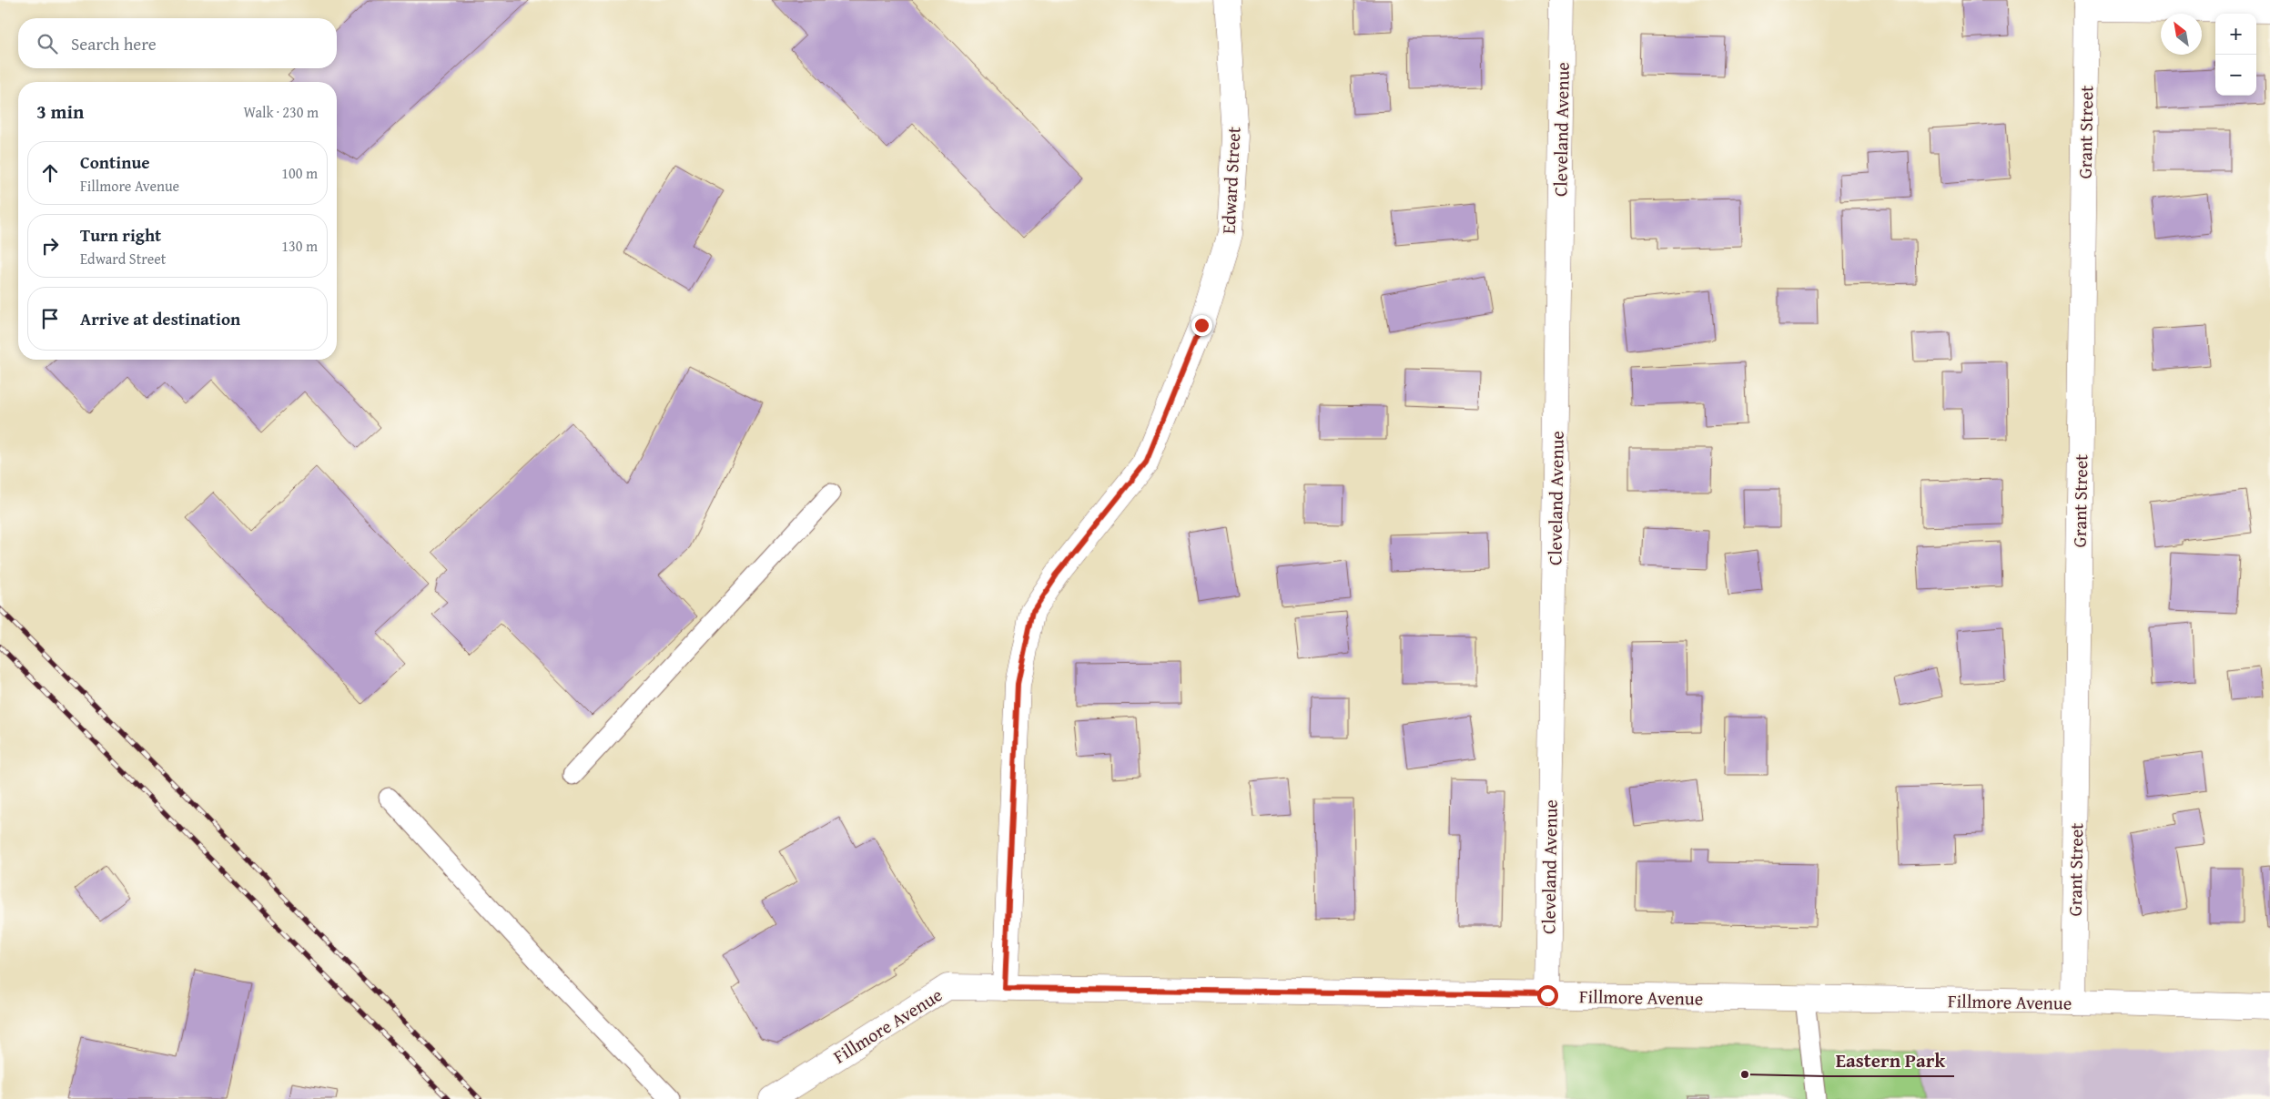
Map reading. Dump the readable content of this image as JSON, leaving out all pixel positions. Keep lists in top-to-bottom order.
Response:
{
  "streets": {
    "street": [
      "Cleveland Avenue",
      "Grant Street",
      "Edward Street",
      "Fillmore Avenue"
    ]
  },
  "crossings": [
    ["Cleveland Avenue", "Fillmore Avenue"],
    ["Grant Street", "Fillmore Avenue"],
    ["Edward Street", "Fillmore Avenue"]
  ],
  "places": ["Eastern Park"],
  "north": "top left",
  "page": {
    "map_buttons": ["+", "−"],
    "search": "Search here",
    "heading": ["3 min", "Walk · 230 m"],
    "list": [
      ["Continue", "Fillmore Avenue", "100 m"],
      ["Turn right", "Edward Street", "130 m"],
      "Arrive at destination"
    ]
  }
}
